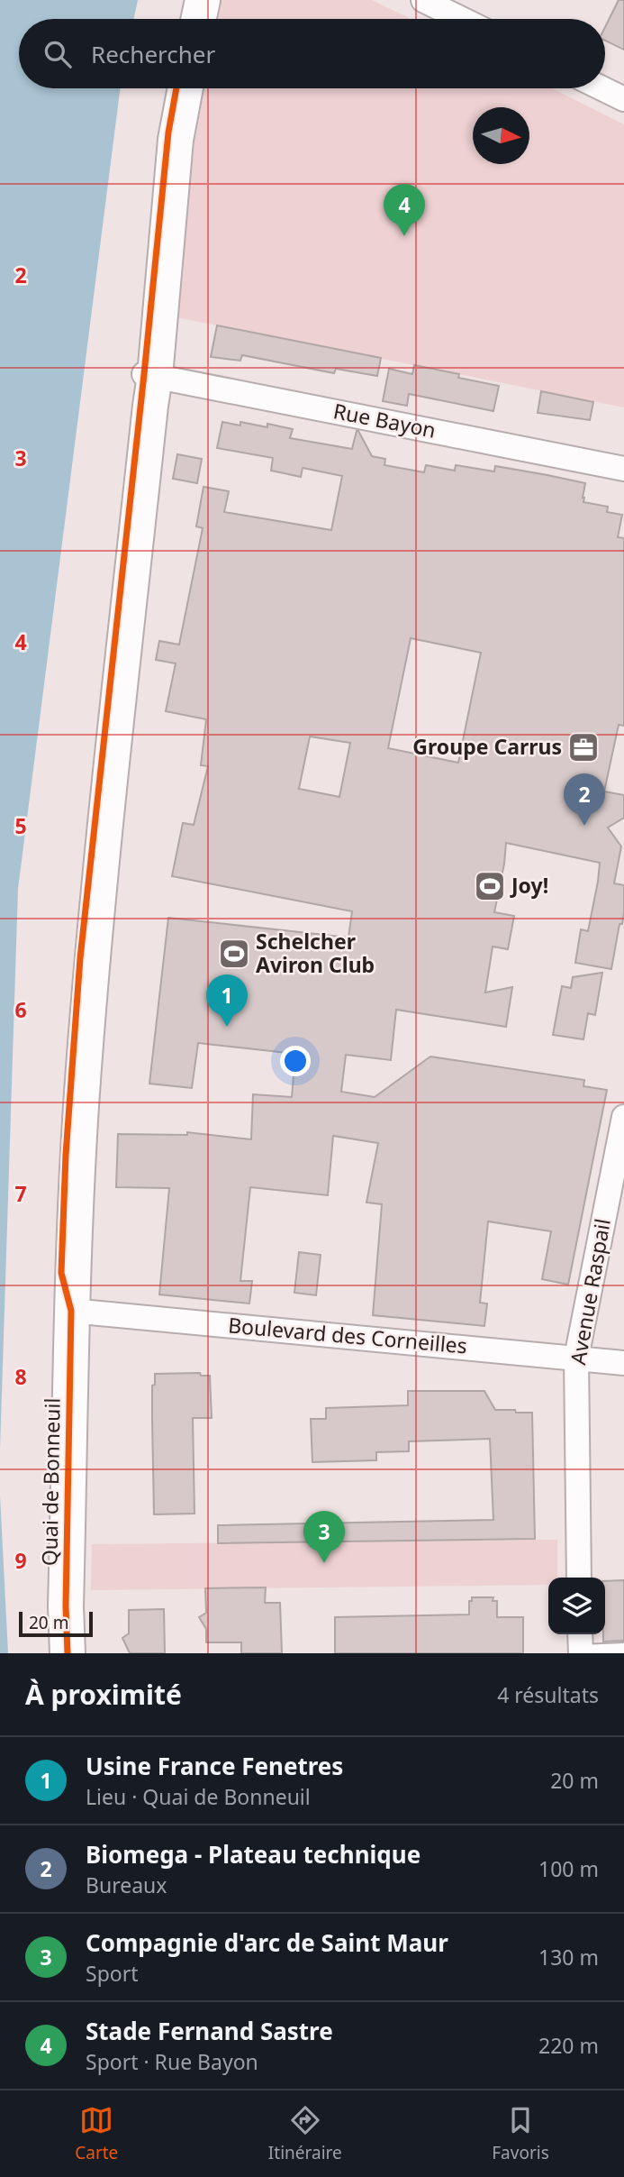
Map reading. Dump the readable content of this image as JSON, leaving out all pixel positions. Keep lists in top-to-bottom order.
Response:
{
  "streets": {
    "street": [
      "Rue Bayon",
      "Avenue Raspail",
      "Boulevard des Corneilles",
      "Quai de Bonneuil"
    ]
  },
  "crossings": [
    ["Rue Bayon", "Quai de Bonneuil"],
    ["Avenue Raspail", "Boulevard des Corneilles"],
    ["Boulevard des Corneilles", "Quai de Bonneuil"]
  ],
  "places": {
    "office": ["Groupe Carrus"],
    "sports": ["Joy!", "Schelcher Aviron Club"]
  },
  "scale_bar": "20 m",
  "north": "right",
  "page": {
    "search": "Rechercher",
    "pins": [
      "4",
      "2",
      "1",
      "3"
    ],
    "scale": "20 m",
    "heading": ["À proximité", "4 résultats"],
    "list": [
      {
        "mark": "1",
        "name": "Usine France Fenetres",
        "note": "Lieu · Quai de Bonneuil",
        "value": "20 m"
      },
      {
        "mark": "2",
        "name": "Biomega - Plateau technique",
        "note": "Bureaux",
        "value": "100 m"
      },
      {
        "mark": "3",
        "name": "Compagnie d'arc de Saint Maur",
        "note": "Sport",
        "value": "130 m"
      },
      {
        "mark": "4",
        "name": "Stade Fernand Sastre",
        "note": "Sport · Rue Bayon",
        "value": "220 m"
      }
    ],
    "nav": ["Carte", "Itinéraire", "Favoris"]
  },
  "grid": {
    "rows": [
      "2",
      "3",
      "4",
      "5",
      "6",
      "7",
      "8",
      "9"
    ]
  }
}
